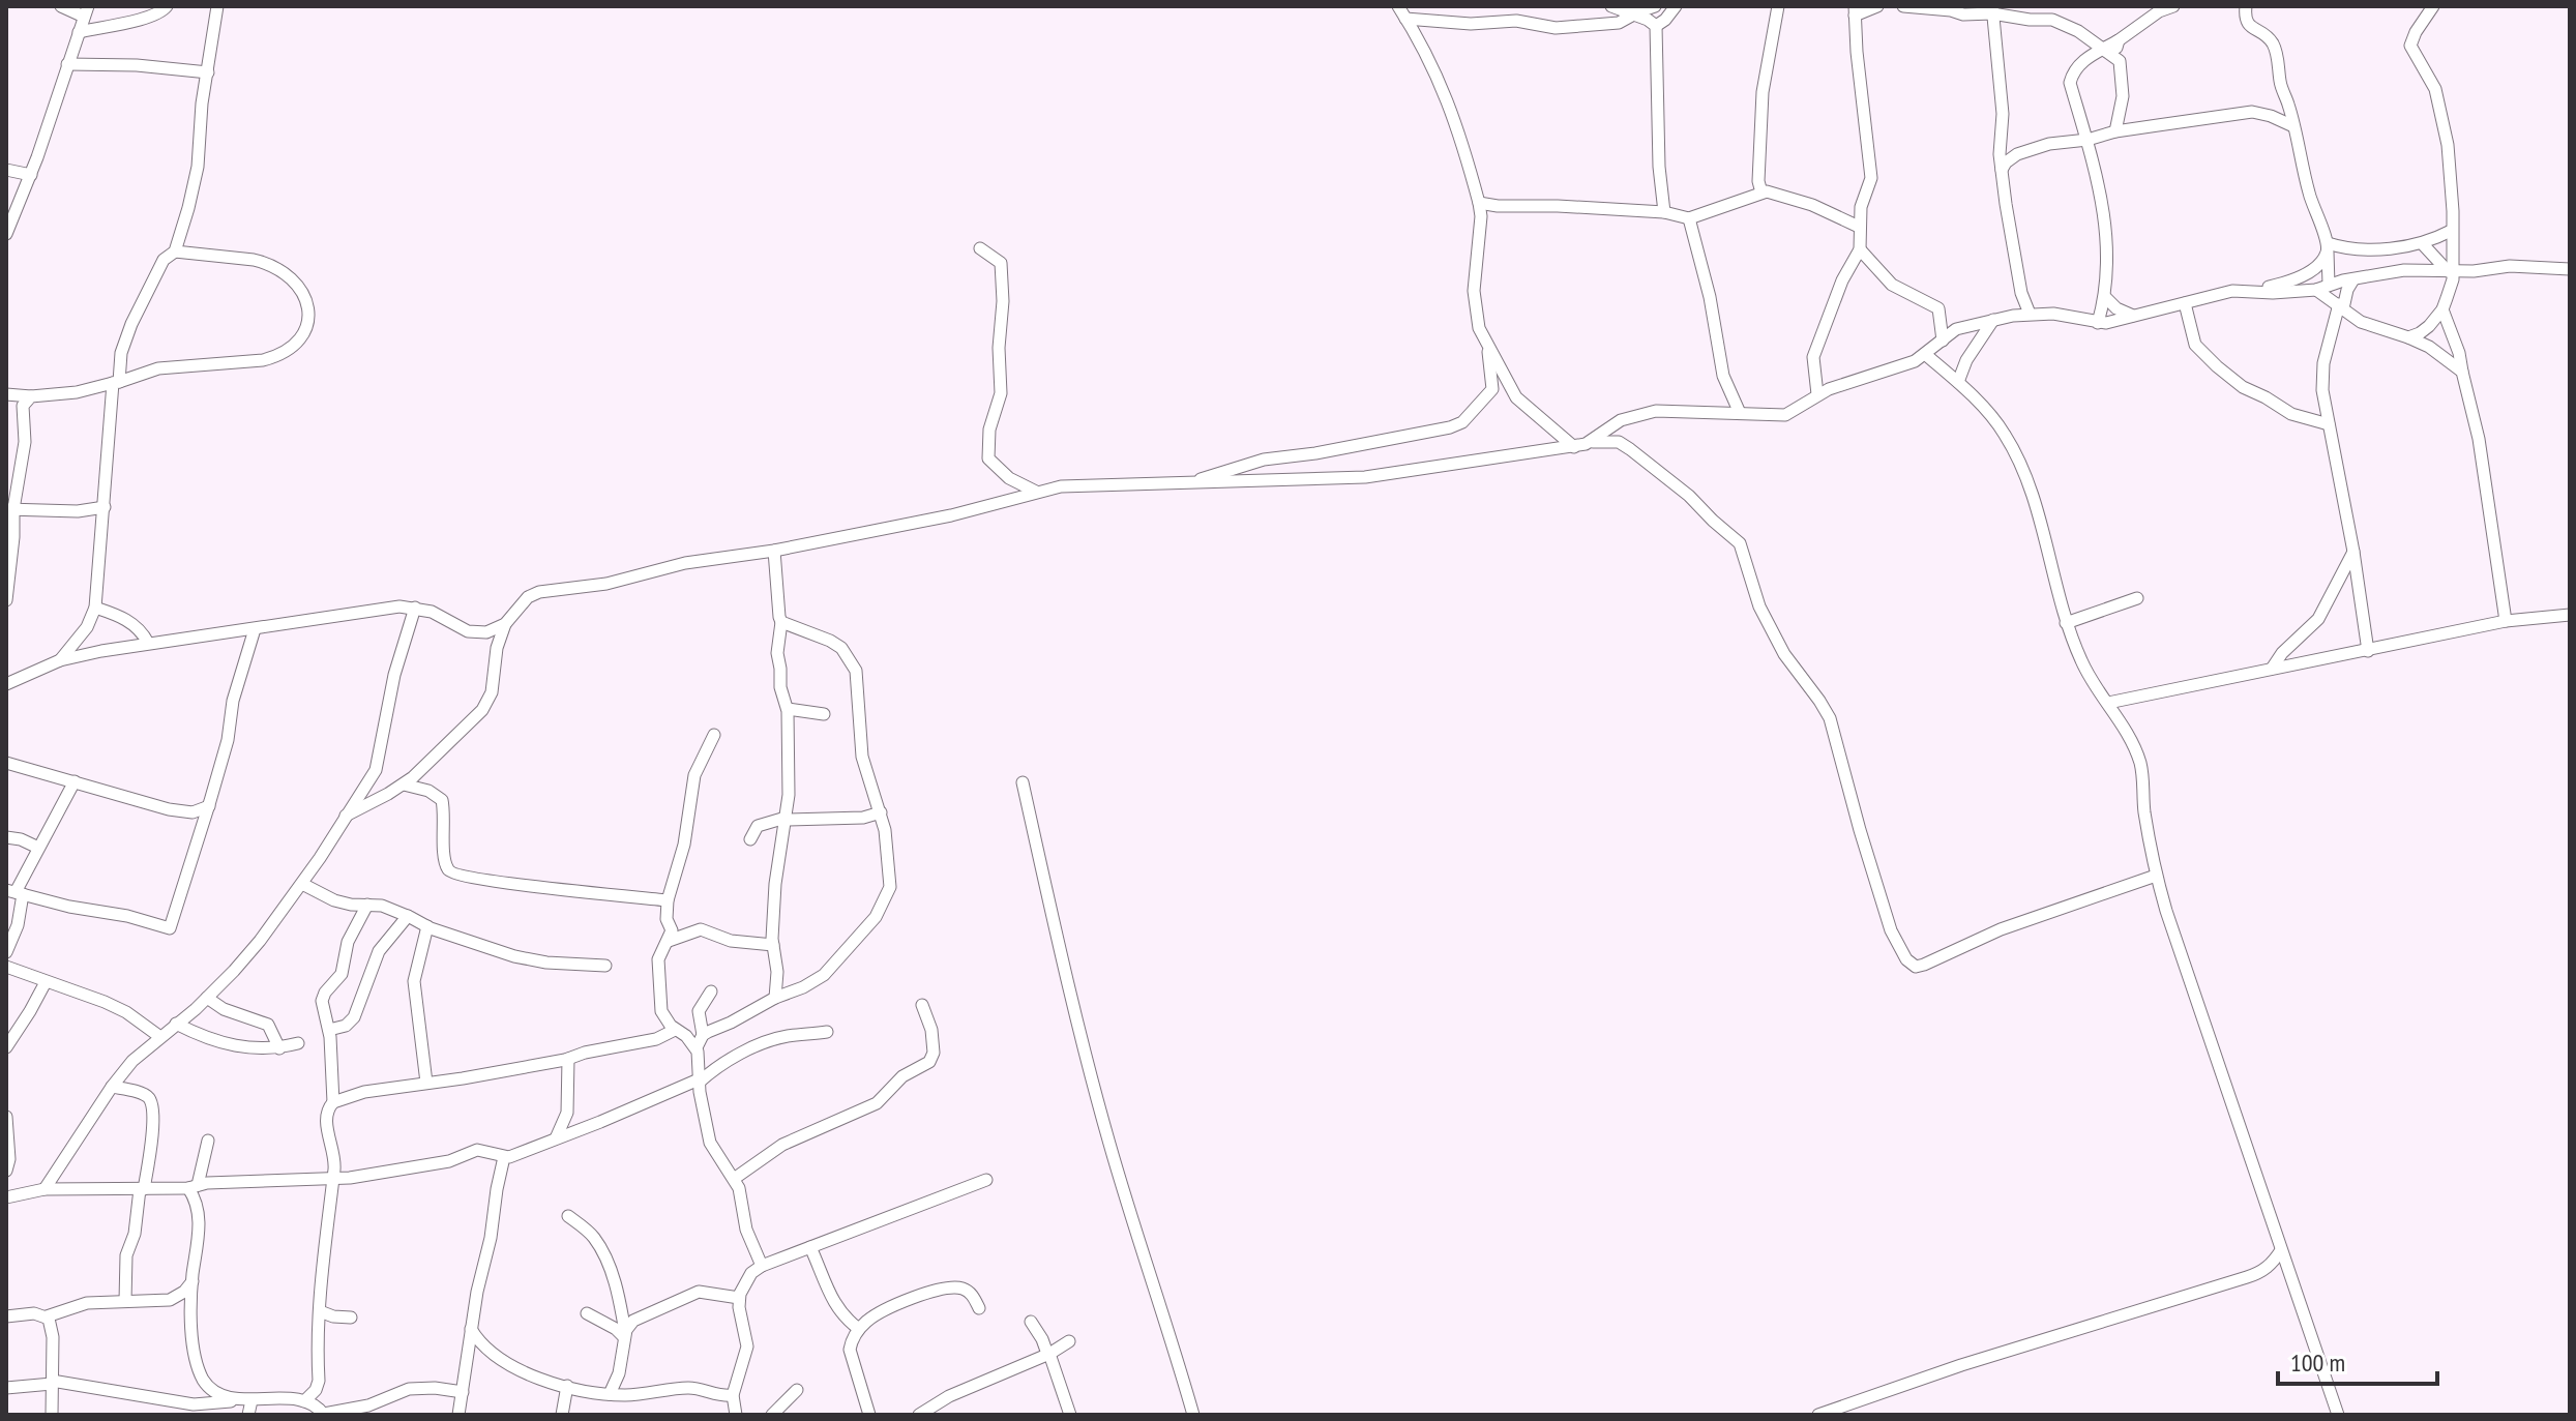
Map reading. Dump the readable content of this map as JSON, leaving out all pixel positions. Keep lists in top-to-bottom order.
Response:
{
  "scale_bar": "100 m"
}
